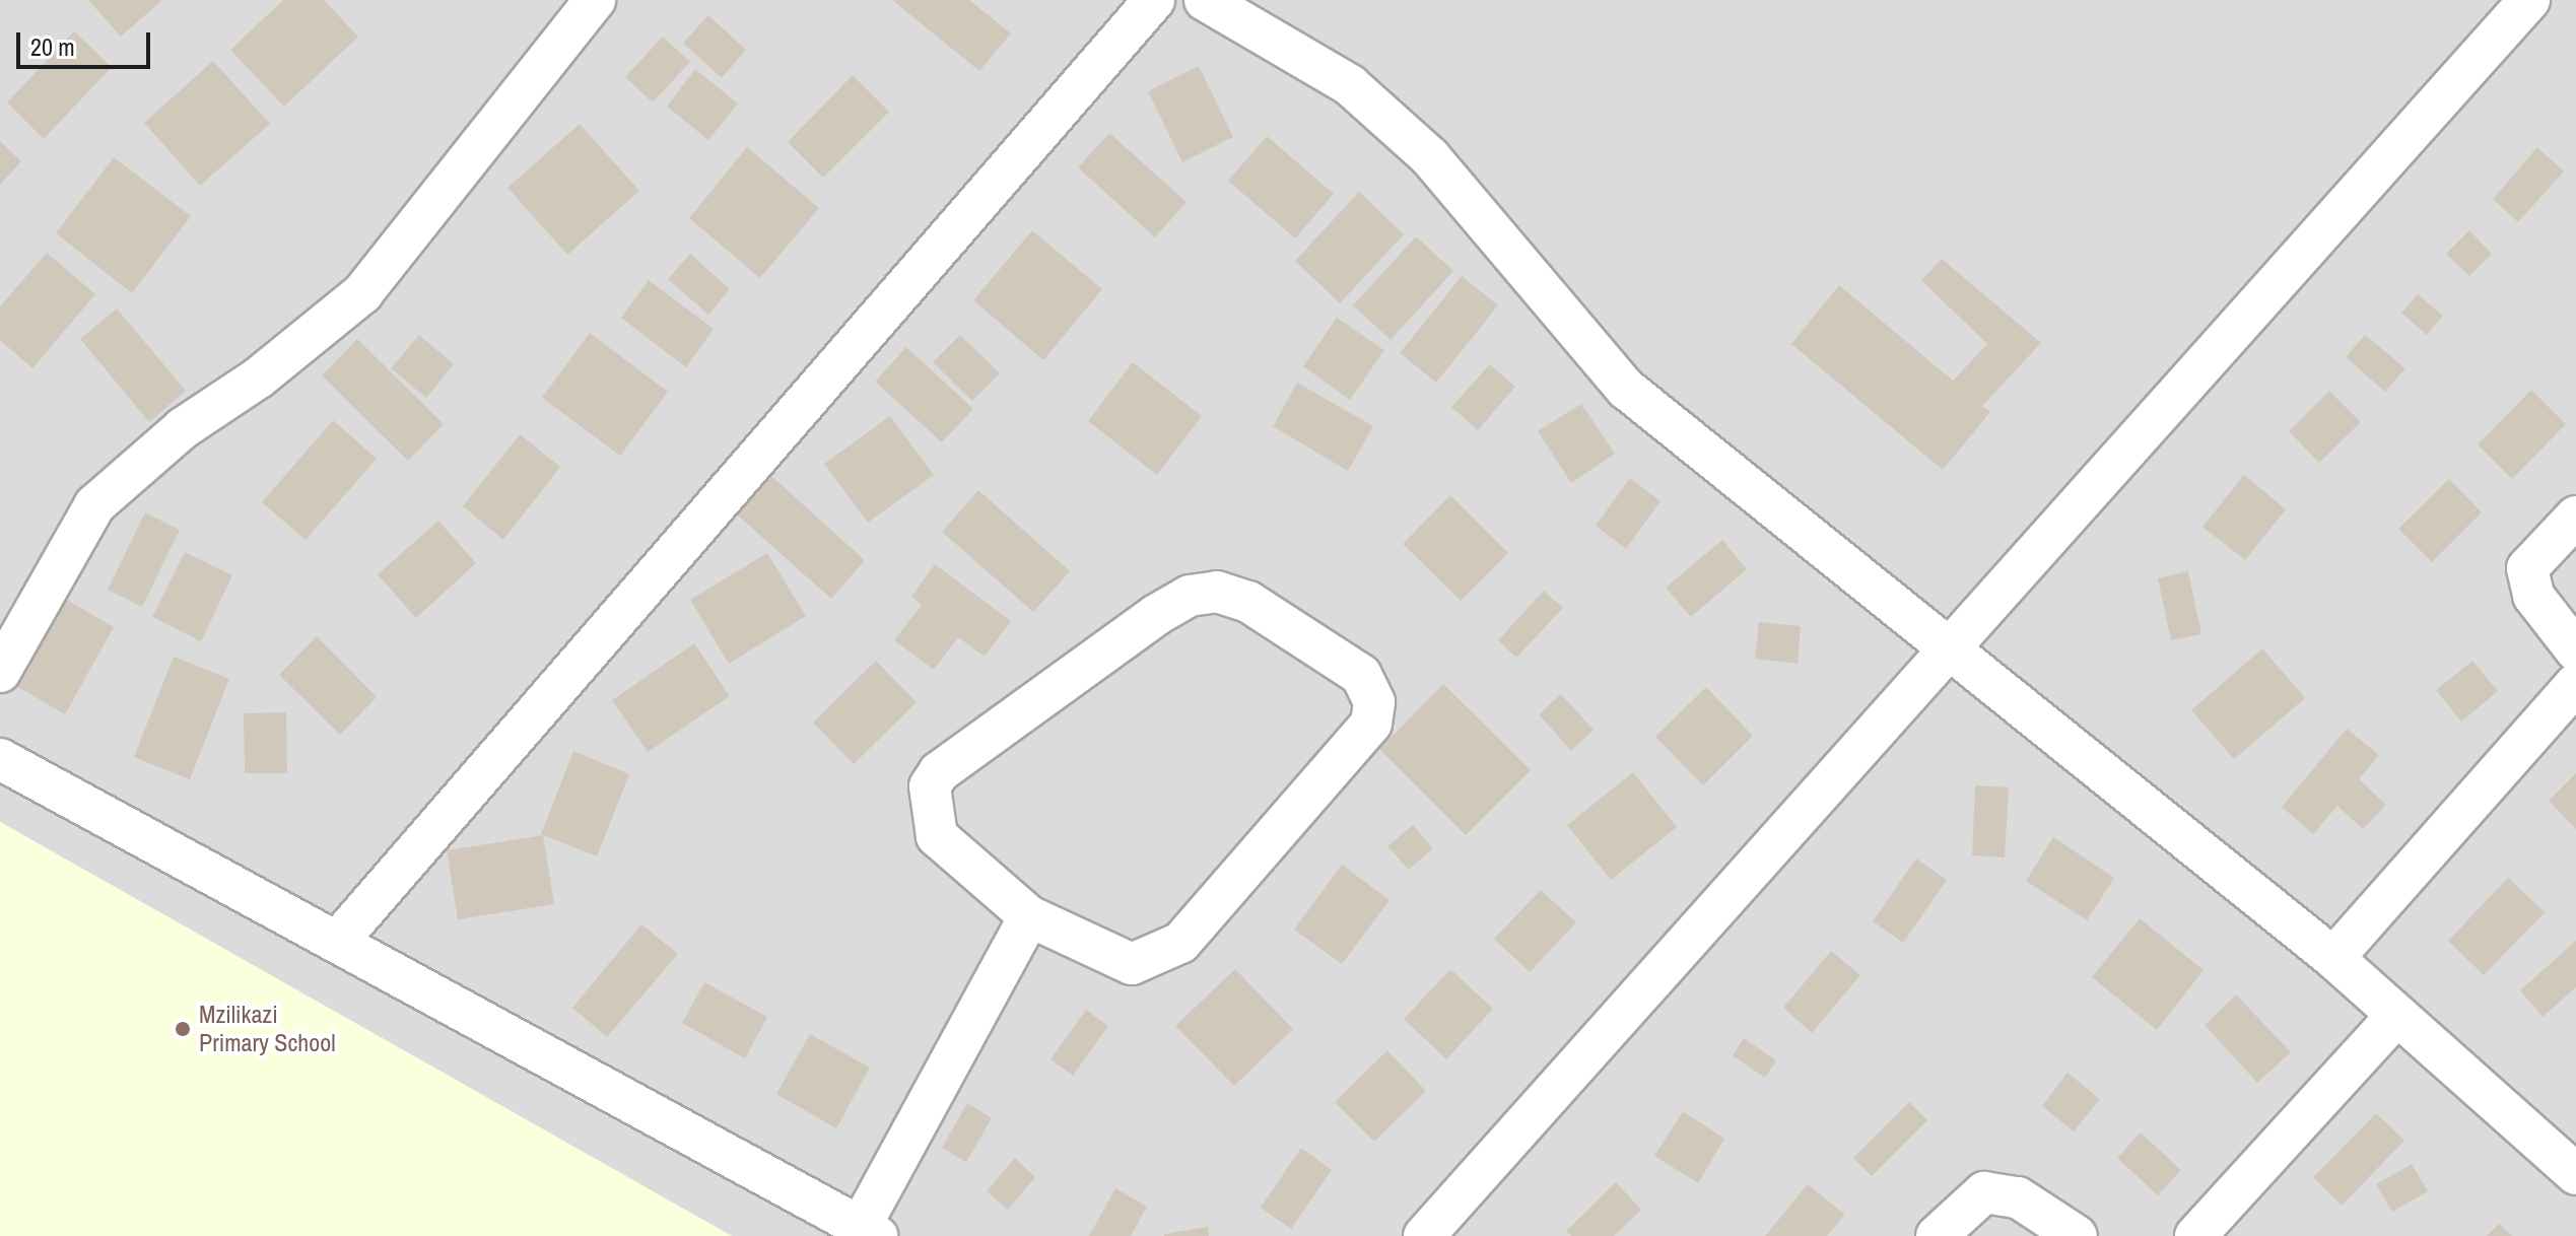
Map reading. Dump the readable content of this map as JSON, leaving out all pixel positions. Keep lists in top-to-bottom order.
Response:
{
  "places": ["Mzilikazi Primary School"],
  "scale_bar": "20 m"
}
